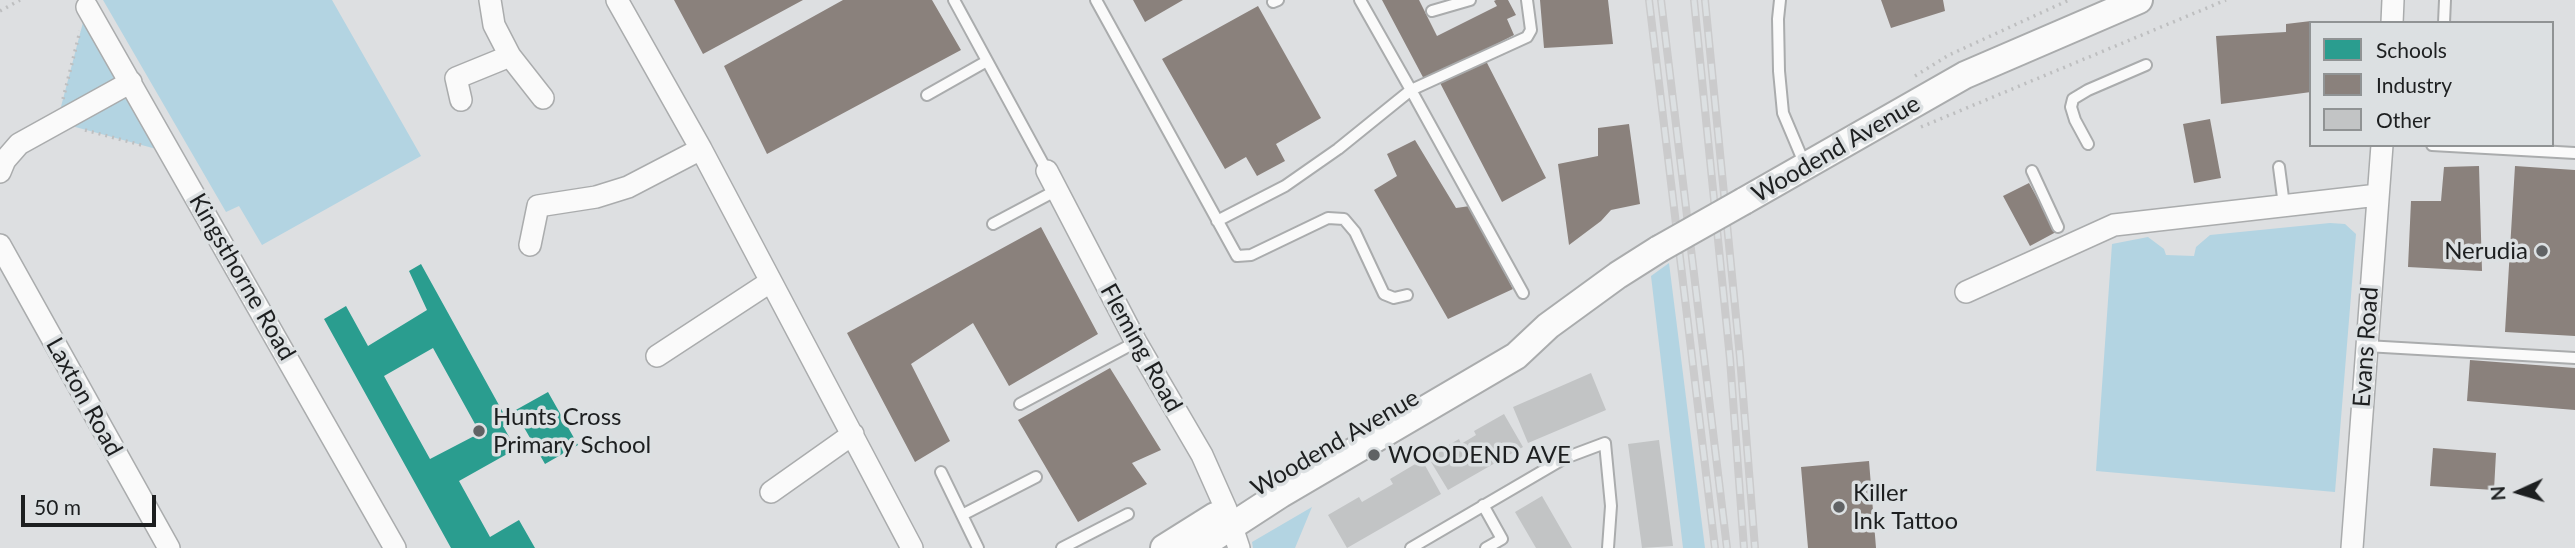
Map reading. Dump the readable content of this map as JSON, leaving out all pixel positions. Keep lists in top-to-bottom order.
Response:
{
  "streets": {
    "street": [
      "Woodend Avenue",
      "Kingsthorne Road",
      "Evans Road",
      "Fleming Road",
      "Laxton Road"
    ]
  },
  "crossings": [
    ["Woodend Avenue", "Fleming Road"]
  ],
  "places": [
    "Nerudia",
    "Hunts Cross Primary School",
    "WOODEND AVE",
    "Killer Ink Tattoo"
  ],
  "legend": ["Schools", "Industry", "Other"],
  "scale_bar": "50 m",
  "north": "left"
}
